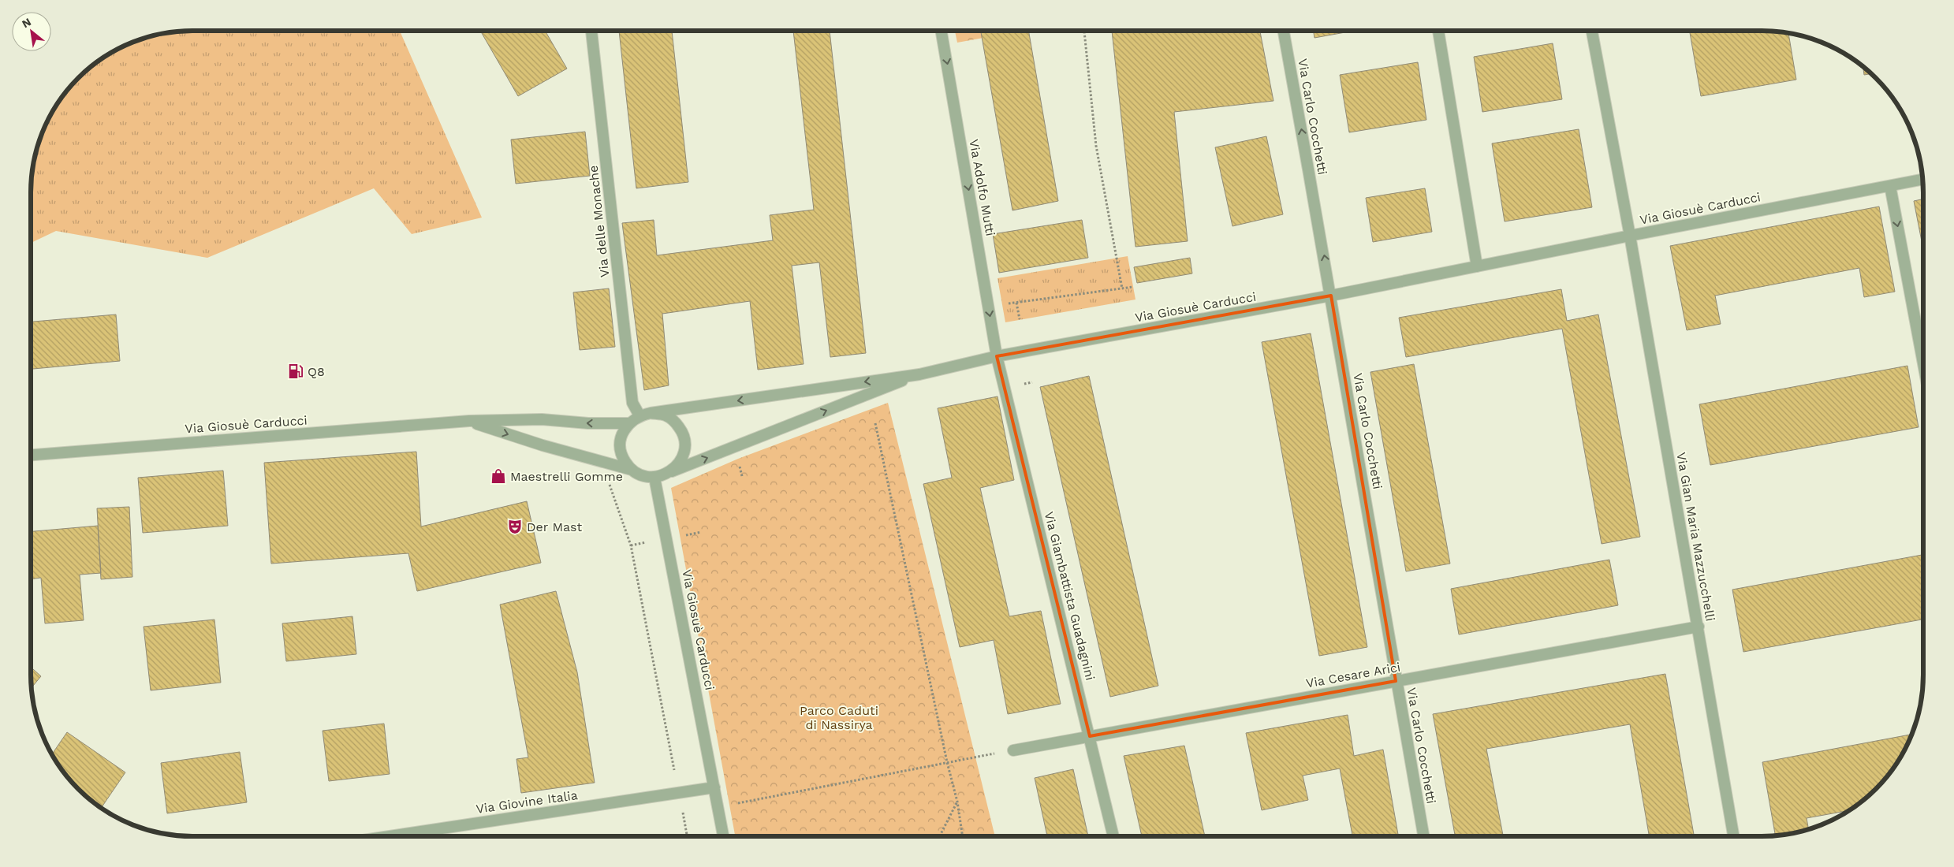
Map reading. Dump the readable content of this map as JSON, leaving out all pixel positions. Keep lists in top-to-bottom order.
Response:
{
  "streets": {
    "street": [
      "Via Carlo Cocchetti",
      "Via Adolfo Mutti",
      "Via Giosuè Carducci",
      "Via delle Monache",
      "Via Gian Maria Mazzucchelli",
      "Via Giambattista Guadagnini",
      "Via Cesare Arici",
      "Via Giovine Italia"
    ]
  },
  "crossings": [
    ["Via Carlo Cocchetti", "Via Giosuè Carducci"],
    ["Via Carlo Cocchetti", "Via Cesare Arici"],
    ["Via Adolfo Mutti", "Via Giosuè Carducci"],
    ["Via Adolfo Mutti", "Via Giambattista Guadagnini"],
    ["Via Giosuè Carducci", "Via delle Monache"],
    ["Via Giosuè Carducci", "Via Gian Maria Mazzucchelli"],
    ["Via Giosuè Carducci", "Via Giambattista Guadagnini"],
    ["Via Giosuè Carducci", "Via Giovine Italia"],
    ["Via Gian Maria Mazzucchelli", "Via Cesare Arici"],
    ["Via Giambattista Guadagnini", "Via Cesare Arici"]
  ],
  "one_way": ["Via Adolfo Mutti"],
  "parks": ["Parco Caduti di Nassirya"],
  "places": {
    "fuel station": ["Q8"],
    "shop": ["Maestrelli Gomme"],
    "theatre": ["Der Mast"]
  },
  "north": "top left"
}
